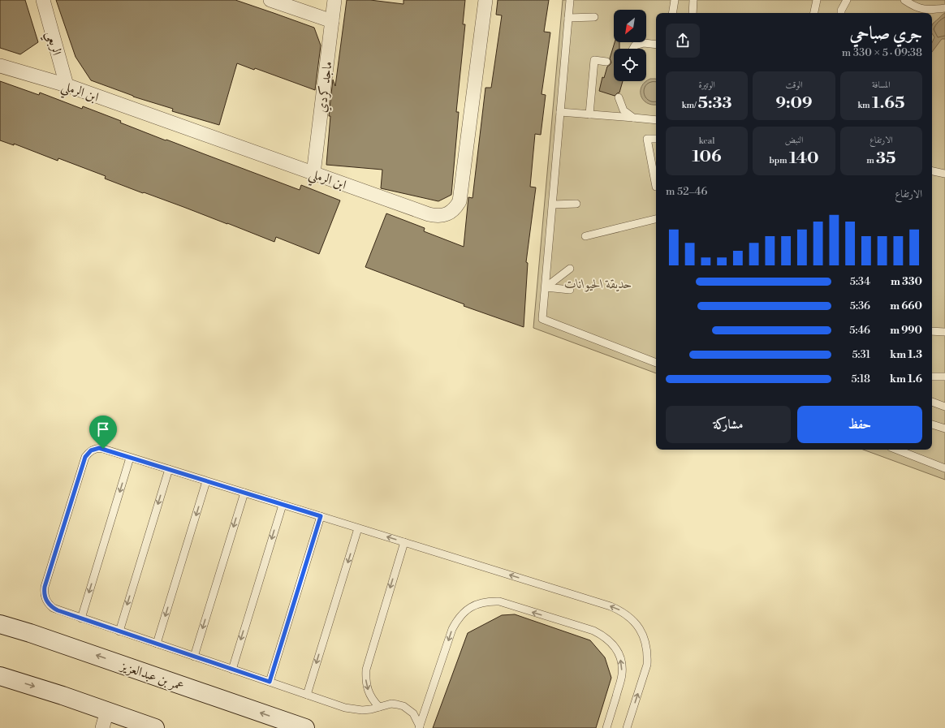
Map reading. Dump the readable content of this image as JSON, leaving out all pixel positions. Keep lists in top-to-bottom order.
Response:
{
  "streets": {
    "main road": ["عمر بن عبدالعزيز"],
    "street": ["الربعي", "ماجد كردي", "ابن الرملي"]
  },
  "crossings": [
    ["الربعي", "ابن الرملي"],
    ["ماجد كردي", "ابن الرملي"]
  ],
  "parks": ["حديقة الحيوانات"],
  "north": "bottom left",
  "page": {
    "heading": ["جري صباحي", "09:38 · 5 × 330 m"],
    "stats": [
      ["المسافة", "1.65 km"],
      ["الوقت", "9:09"],
      ["الوتيرة", "5:33 /km"],
      ["الارتفاع", "35 m"],
      ["النبض", "140 bpm"],
      ["kcal", "106"]
    ],
    "chart": ["الارتفاع", "46–52 m"],
    "list": [
      {
        "name": "330 m",
        "note": "5:34"
      },
      {
        "name": "660 m",
        "note": "5:36"
      },
      {
        "name": "990 m",
        "note": "5:46"
      },
      {
        "name": "1.3 km",
        "note": "5:31"
      },
      {
        "name": "1.6 km",
        "note": "5:18"
      }
    ],
    "buttons": ["حفظ", "مشاركة"]
  }
}
